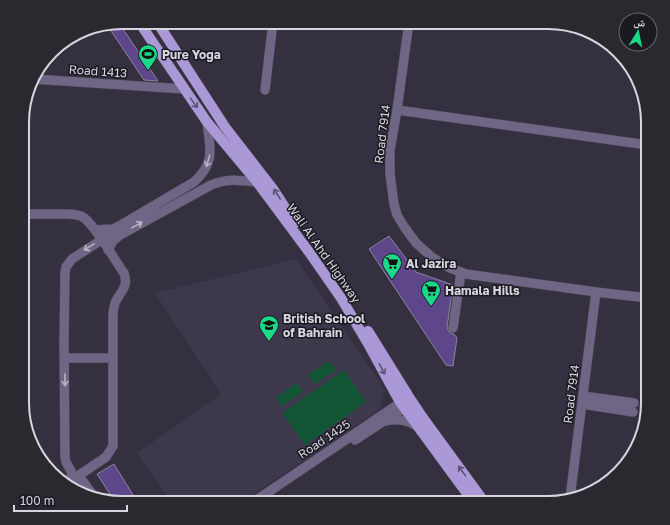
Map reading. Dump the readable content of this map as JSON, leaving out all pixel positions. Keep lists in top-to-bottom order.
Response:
{
  "streets": {
    "main road": ["Wali Al Ahd Highway"],
    "street": ["Road 1413", "Road 7914", "Road 1425"]
  },
  "crossings": [
    ["Road 1413", "Wali Al Ahd Highway"],
    ["Wali Al Ahd Highway", "Road 1425"]
  ],
  "places": {
    "sports": ["Pure Yoga"],
    "supermarket": ["Al Jazira", "Hamala Hills"],
    "school or university": ["British School of Bahrain"]
  },
  "scale_bar": "100 m",
  "north": "top"
}
